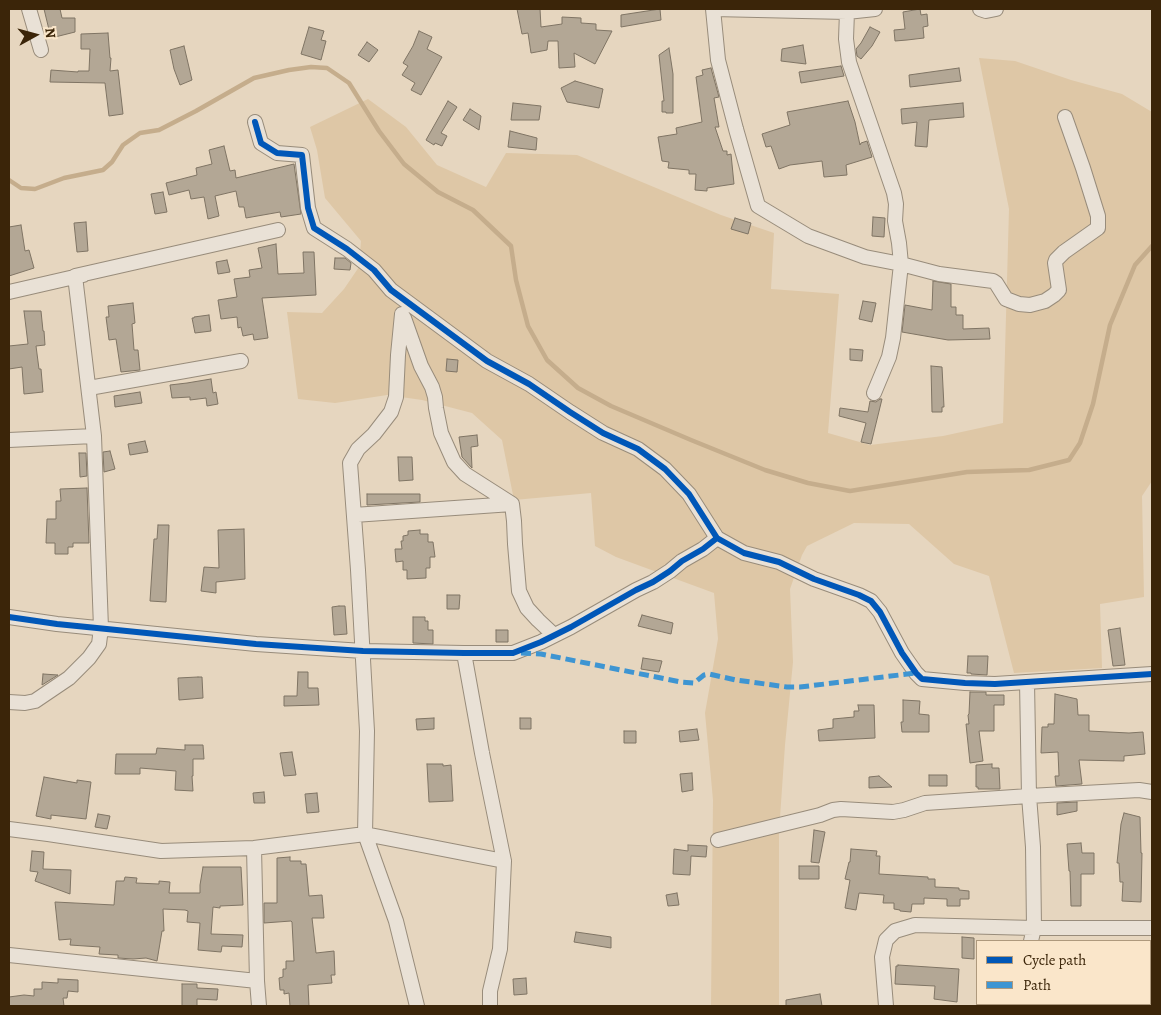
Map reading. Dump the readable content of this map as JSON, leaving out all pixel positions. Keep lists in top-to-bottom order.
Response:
{
  "legend": ["Cycle path", "Path"],
  "north": "right"
}
